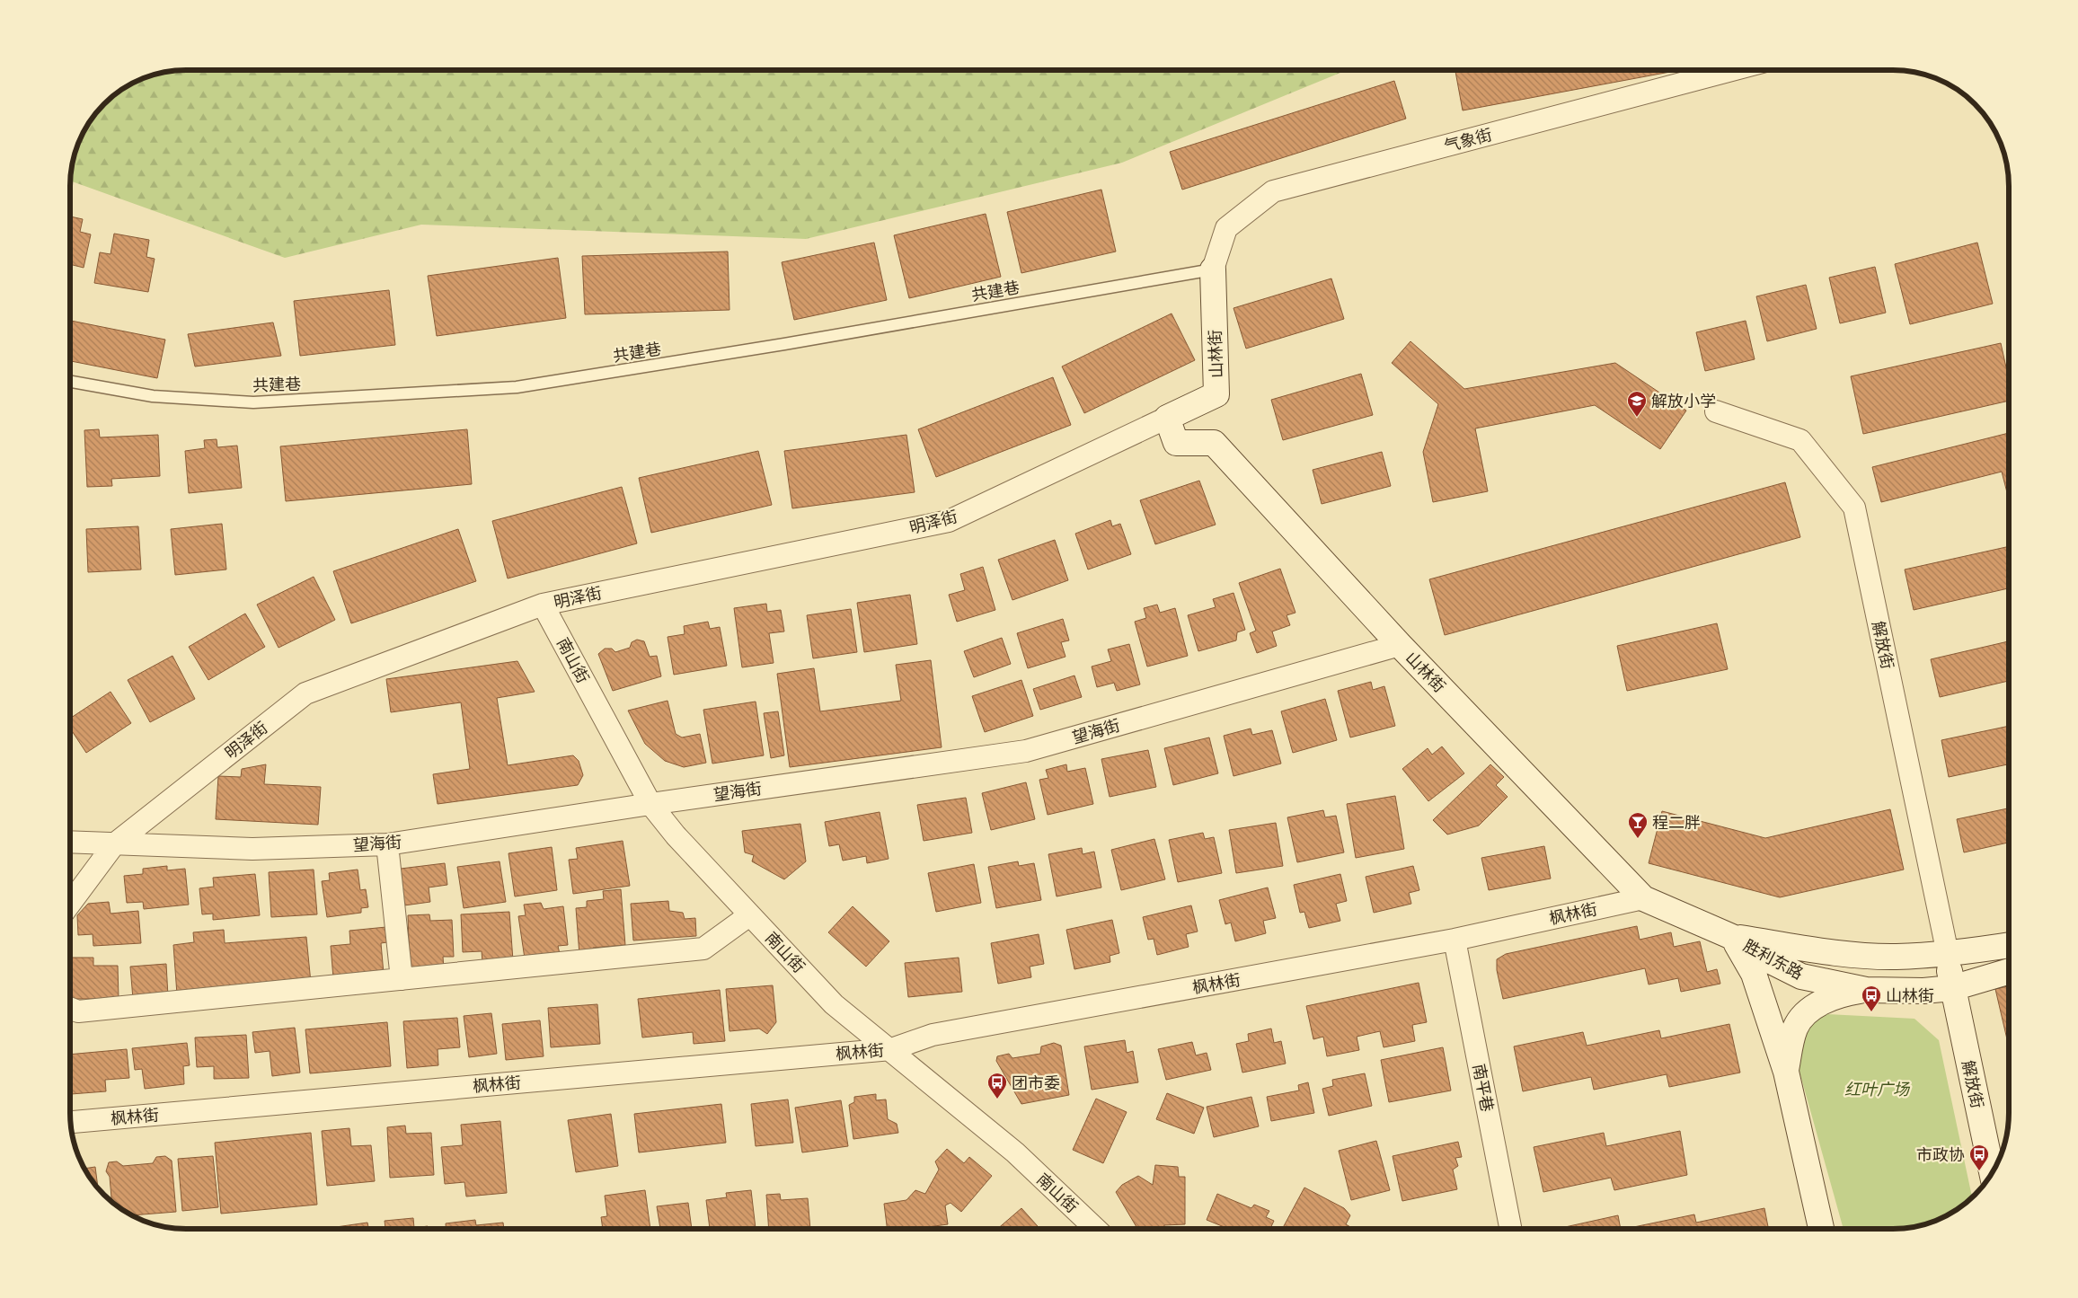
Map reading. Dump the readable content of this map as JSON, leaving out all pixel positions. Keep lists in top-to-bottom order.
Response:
{
  "streets": {
    "street": [
      "气象街",
      "山林街",
      "明泽街",
      "解放街",
      "南山街",
      "望海街",
      "枫林街",
      "胜利东路",
      "南平巷"
    ],
    "lane": ["共建巷"]
  },
  "crossings": [
    ["气象街", "共建巷"],
    ["气象街", "山林街"],
    ["共建巷", "山林街"],
    ["山林街", "明泽街"],
    ["山林街", "望海街"],
    ["山林街", "枫林街"],
    ["山林街", "胜利东路"],
    ["明泽街", "南山街"],
    ["明泽街", "望海街"],
    ["解放街", "胜利东路"],
    ["南山街", "望海街"],
    ["南山街", "枫林街"],
    ["枫林街", "南平巷"]
  ],
  "parks": ["红叶广场"],
  "places": {
    "school or university": ["解放小学"],
    "bar": ["程二胖"],
    "bus stop": ["山林街", "团市委", "市政协"]
  }
}
